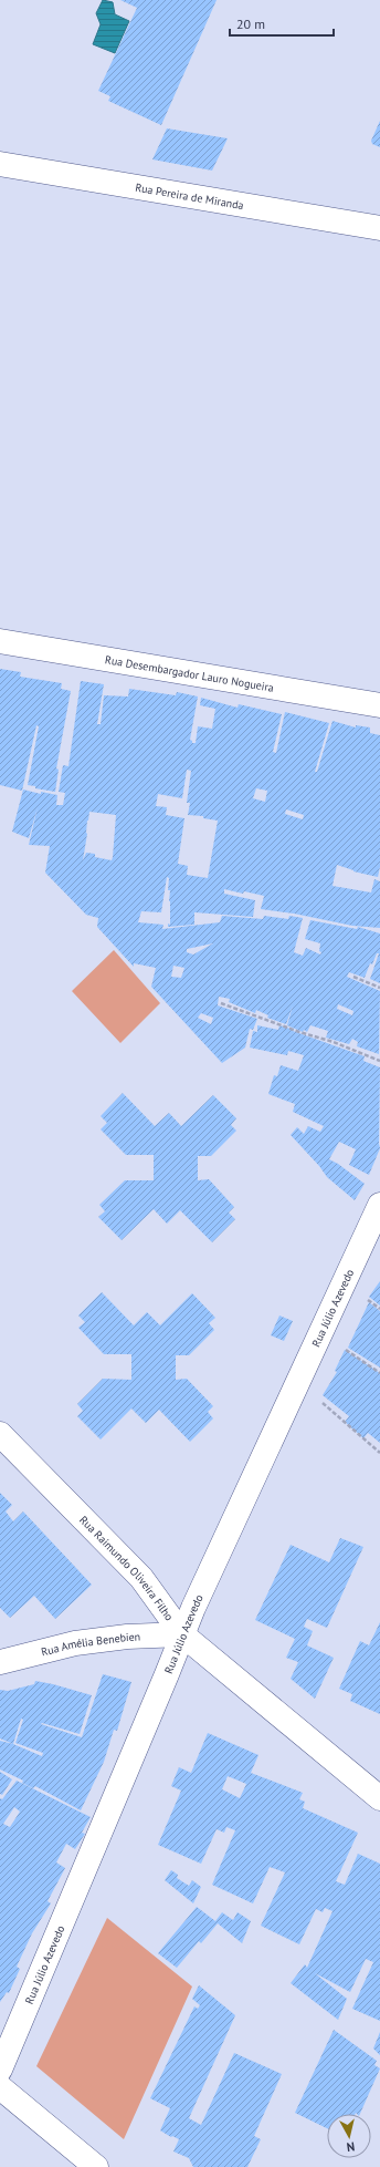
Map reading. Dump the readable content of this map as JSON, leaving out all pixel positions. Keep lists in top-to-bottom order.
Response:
{
  "streets": {
    "street": [
      "Rua Pereira de Miranda",
      "Rua Desembargador Lauro Nogueira",
      "Rua Júlio Azevedo",
      "Rua Raimundo Oliveira Filho",
      "Rua Amélia Benebien"
    ]
  },
  "crossings": [
    ["Rua Júlio Azevedo", "Rua Raimundo Oliveira Filho"],
    ["Rua Júlio Azevedo", "Rua Amélia Benebien"],
    ["Rua Raimundo Oliveira Filho", "Rua Amélia Benebien"]
  ],
  "scale_bar": "20 m",
  "north": "bottom"
}
